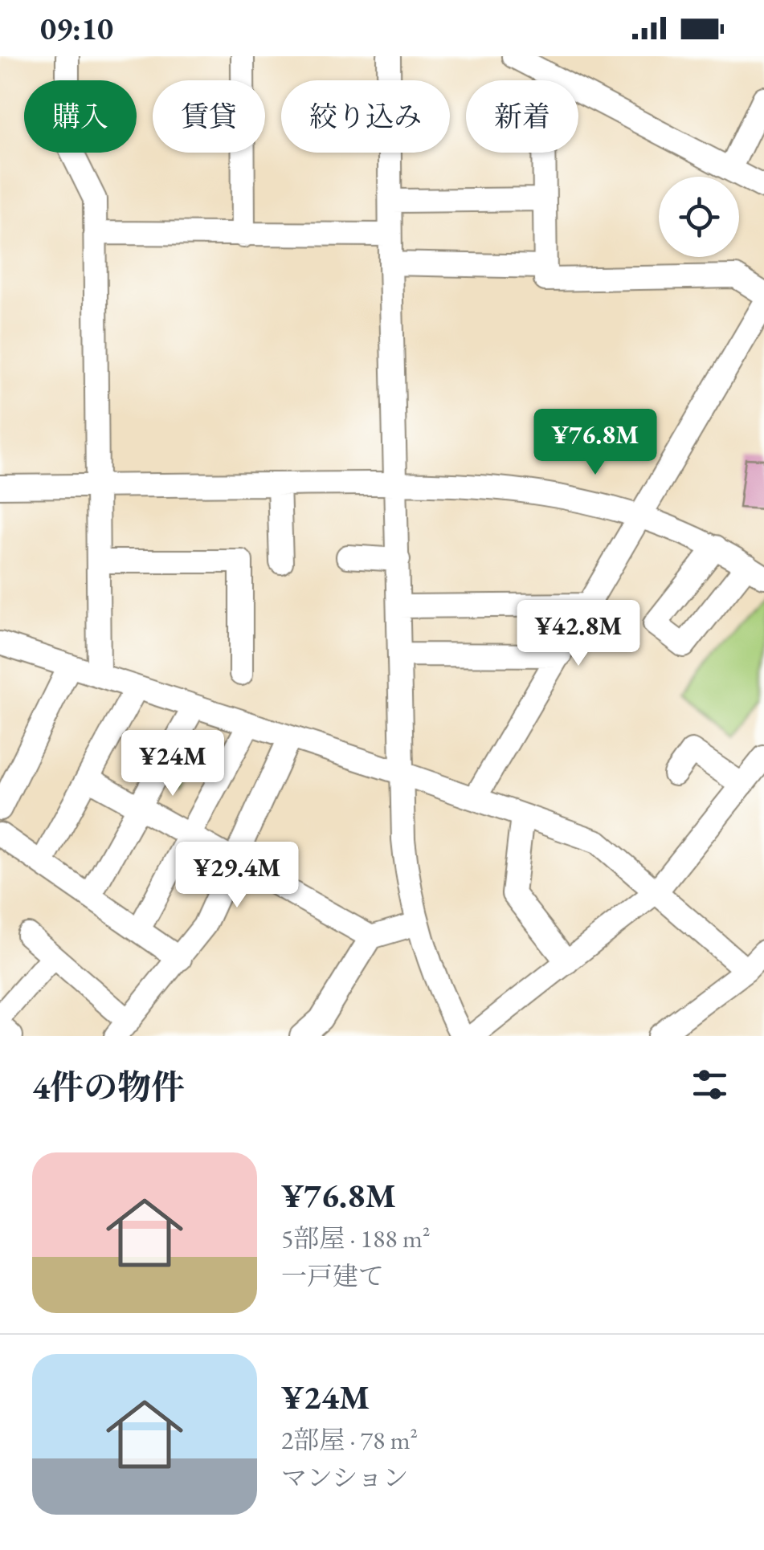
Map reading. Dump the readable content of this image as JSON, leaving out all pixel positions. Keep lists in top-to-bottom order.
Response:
{
  "page": {
    "status": "09:10",
    "chip": [
      "購入",
      "賃貸",
      "絞り込み",
      "新着"
    ],
    "price": [
      "¥76.8M",
      "¥42.8M",
      "¥24M",
      "¥29.4M"
    ],
    "heading": "4件の物件",
    "list": [
      {
        "name": "¥76.8M",
        "note": "5部屋 · 188 m² · 一戸建て"
      },
      {
        "name": "¥24M",
        "note": "2部屋 · 78 m² · マンション"
      }
    ]
  }
}
